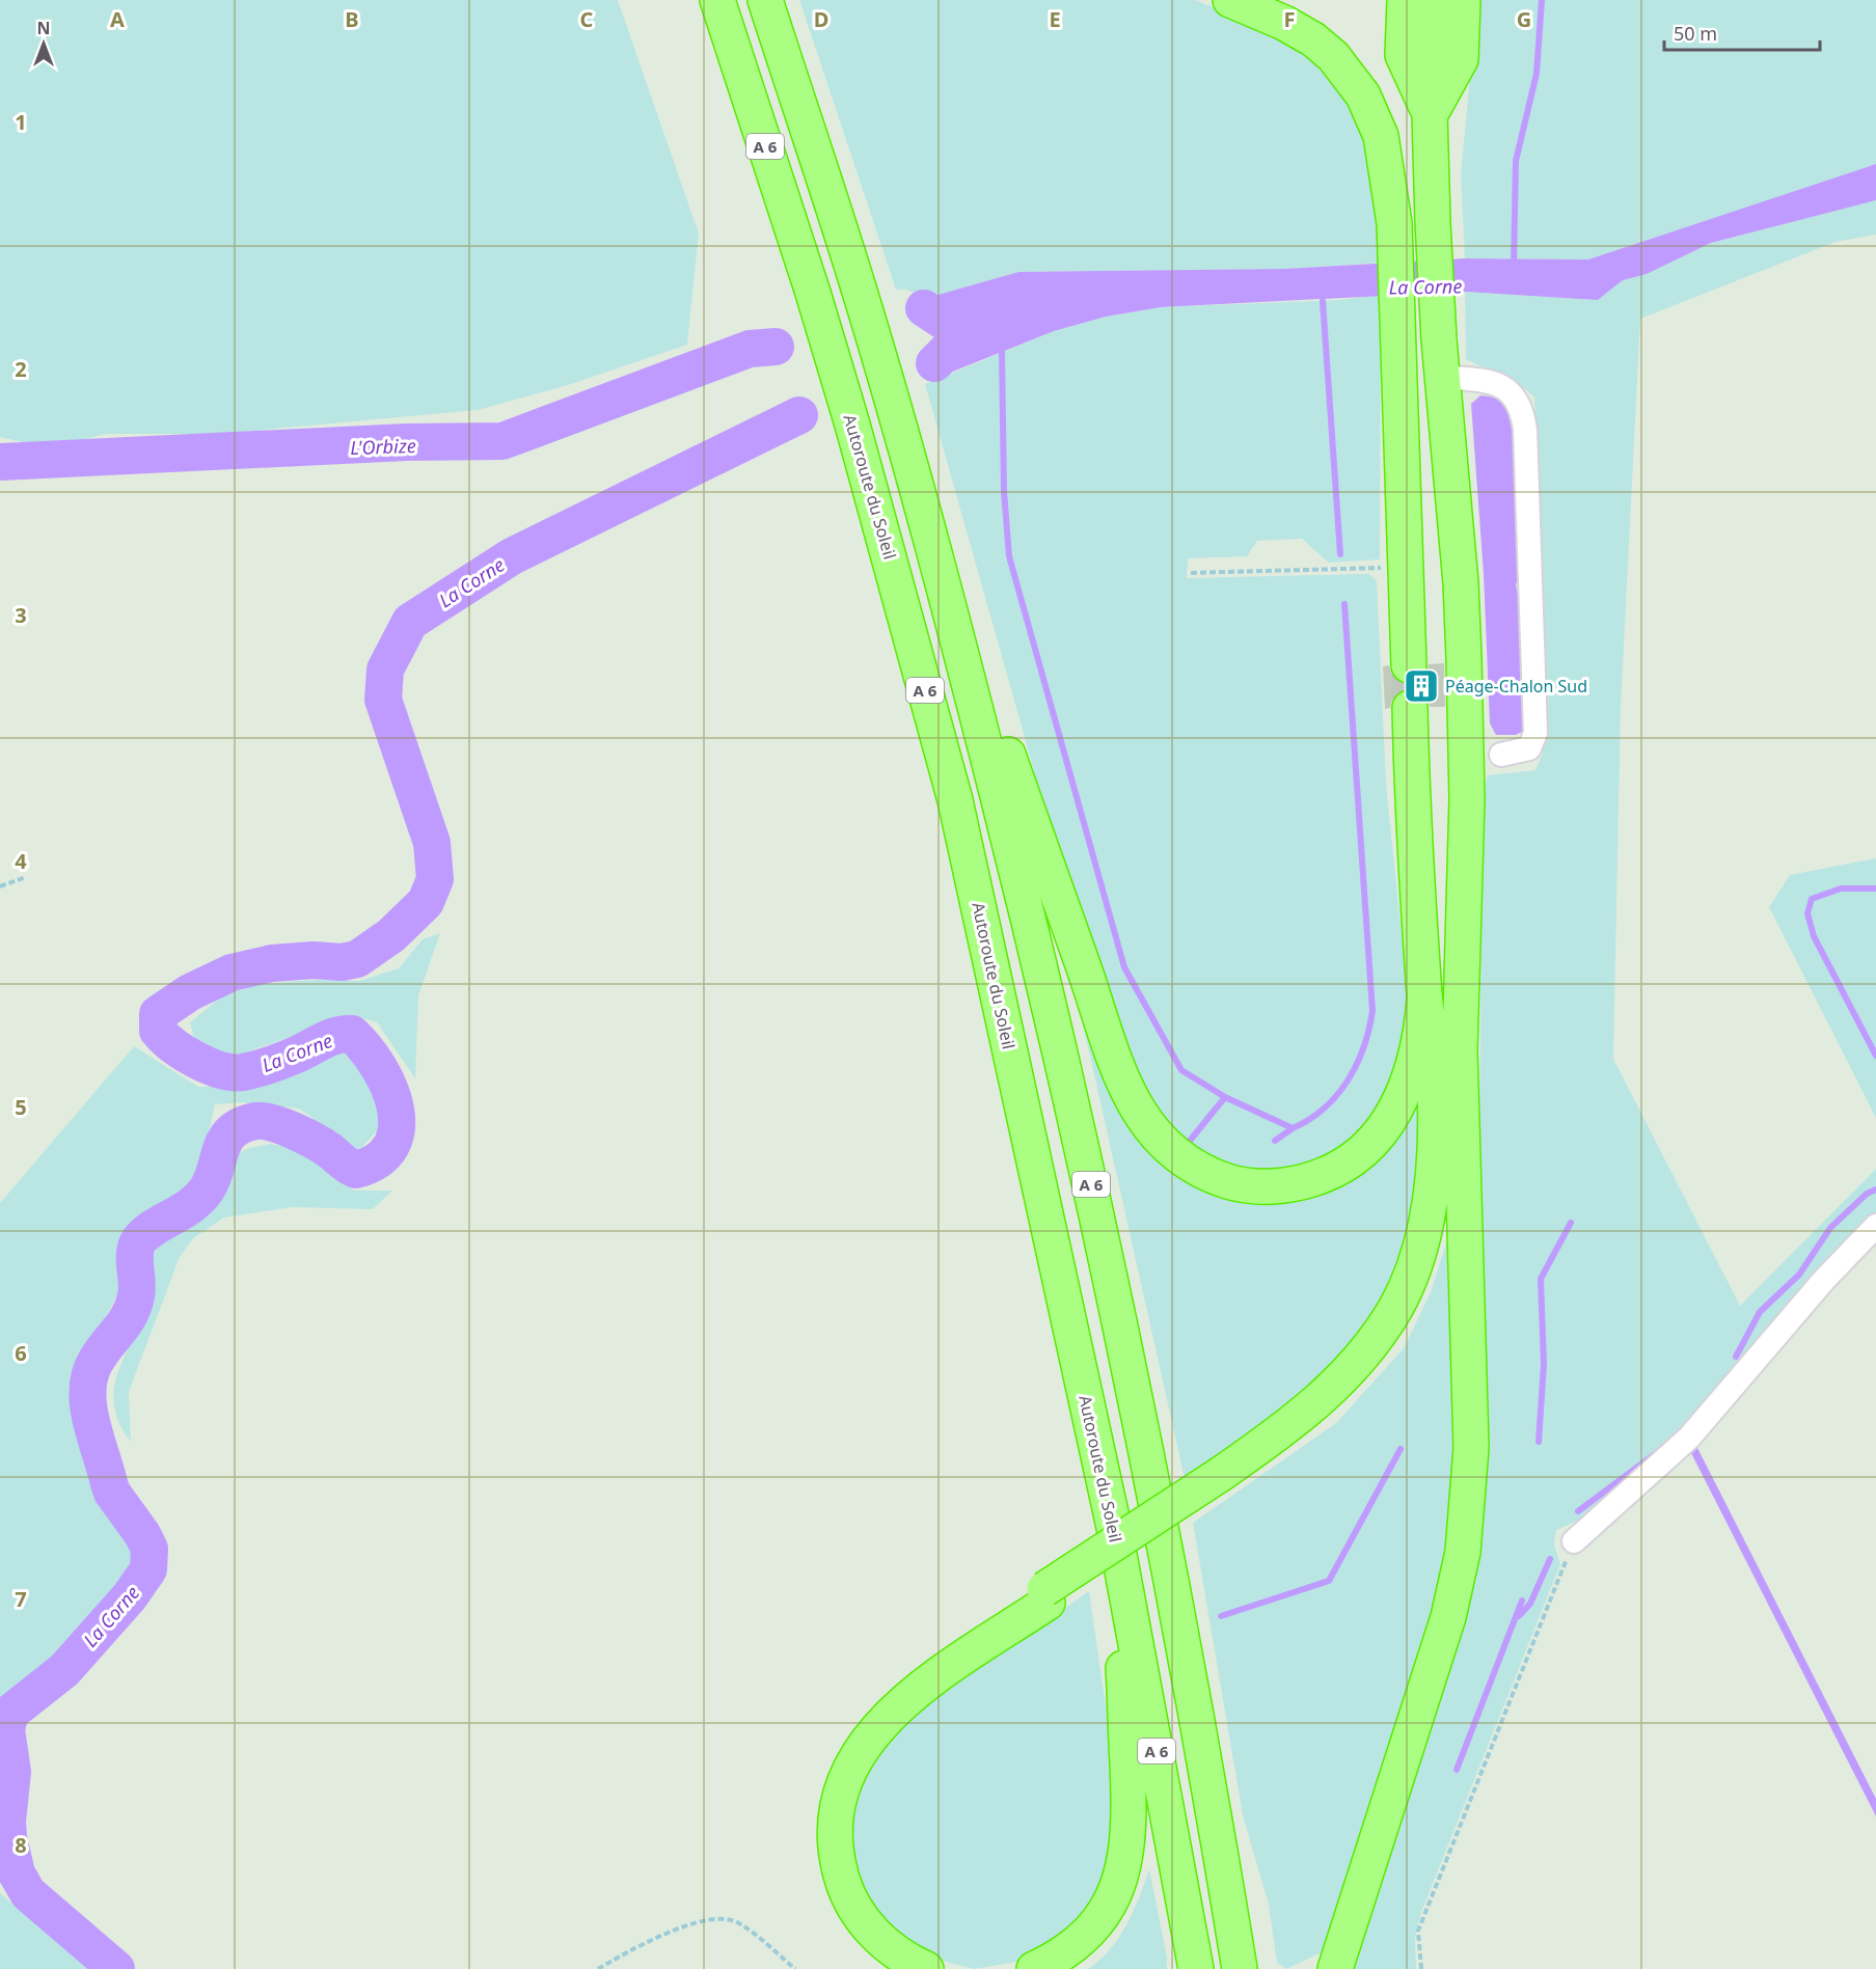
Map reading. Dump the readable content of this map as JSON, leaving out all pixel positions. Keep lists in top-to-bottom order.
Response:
{
  "streets": {
    "highway": ["A 6", "Autoroute du Soleil"]
  },
  "water": ["La Corne", "L'Orbize"],
  "places": {
    "building": ["Péage-Chalon Sud"]
  },
  "scale_bar": "50 m",
  "north": "top",
  "grid": {
    "columns": [
      "A",
      "B",
      "C",
      "D",
      "E",
      "F",
      "G"
    ],
    "rows": [
      "1",
      "2",
      "3",
      "4",
      "5",
      "6",
      "7",
      "8"
    ]
  }
}
